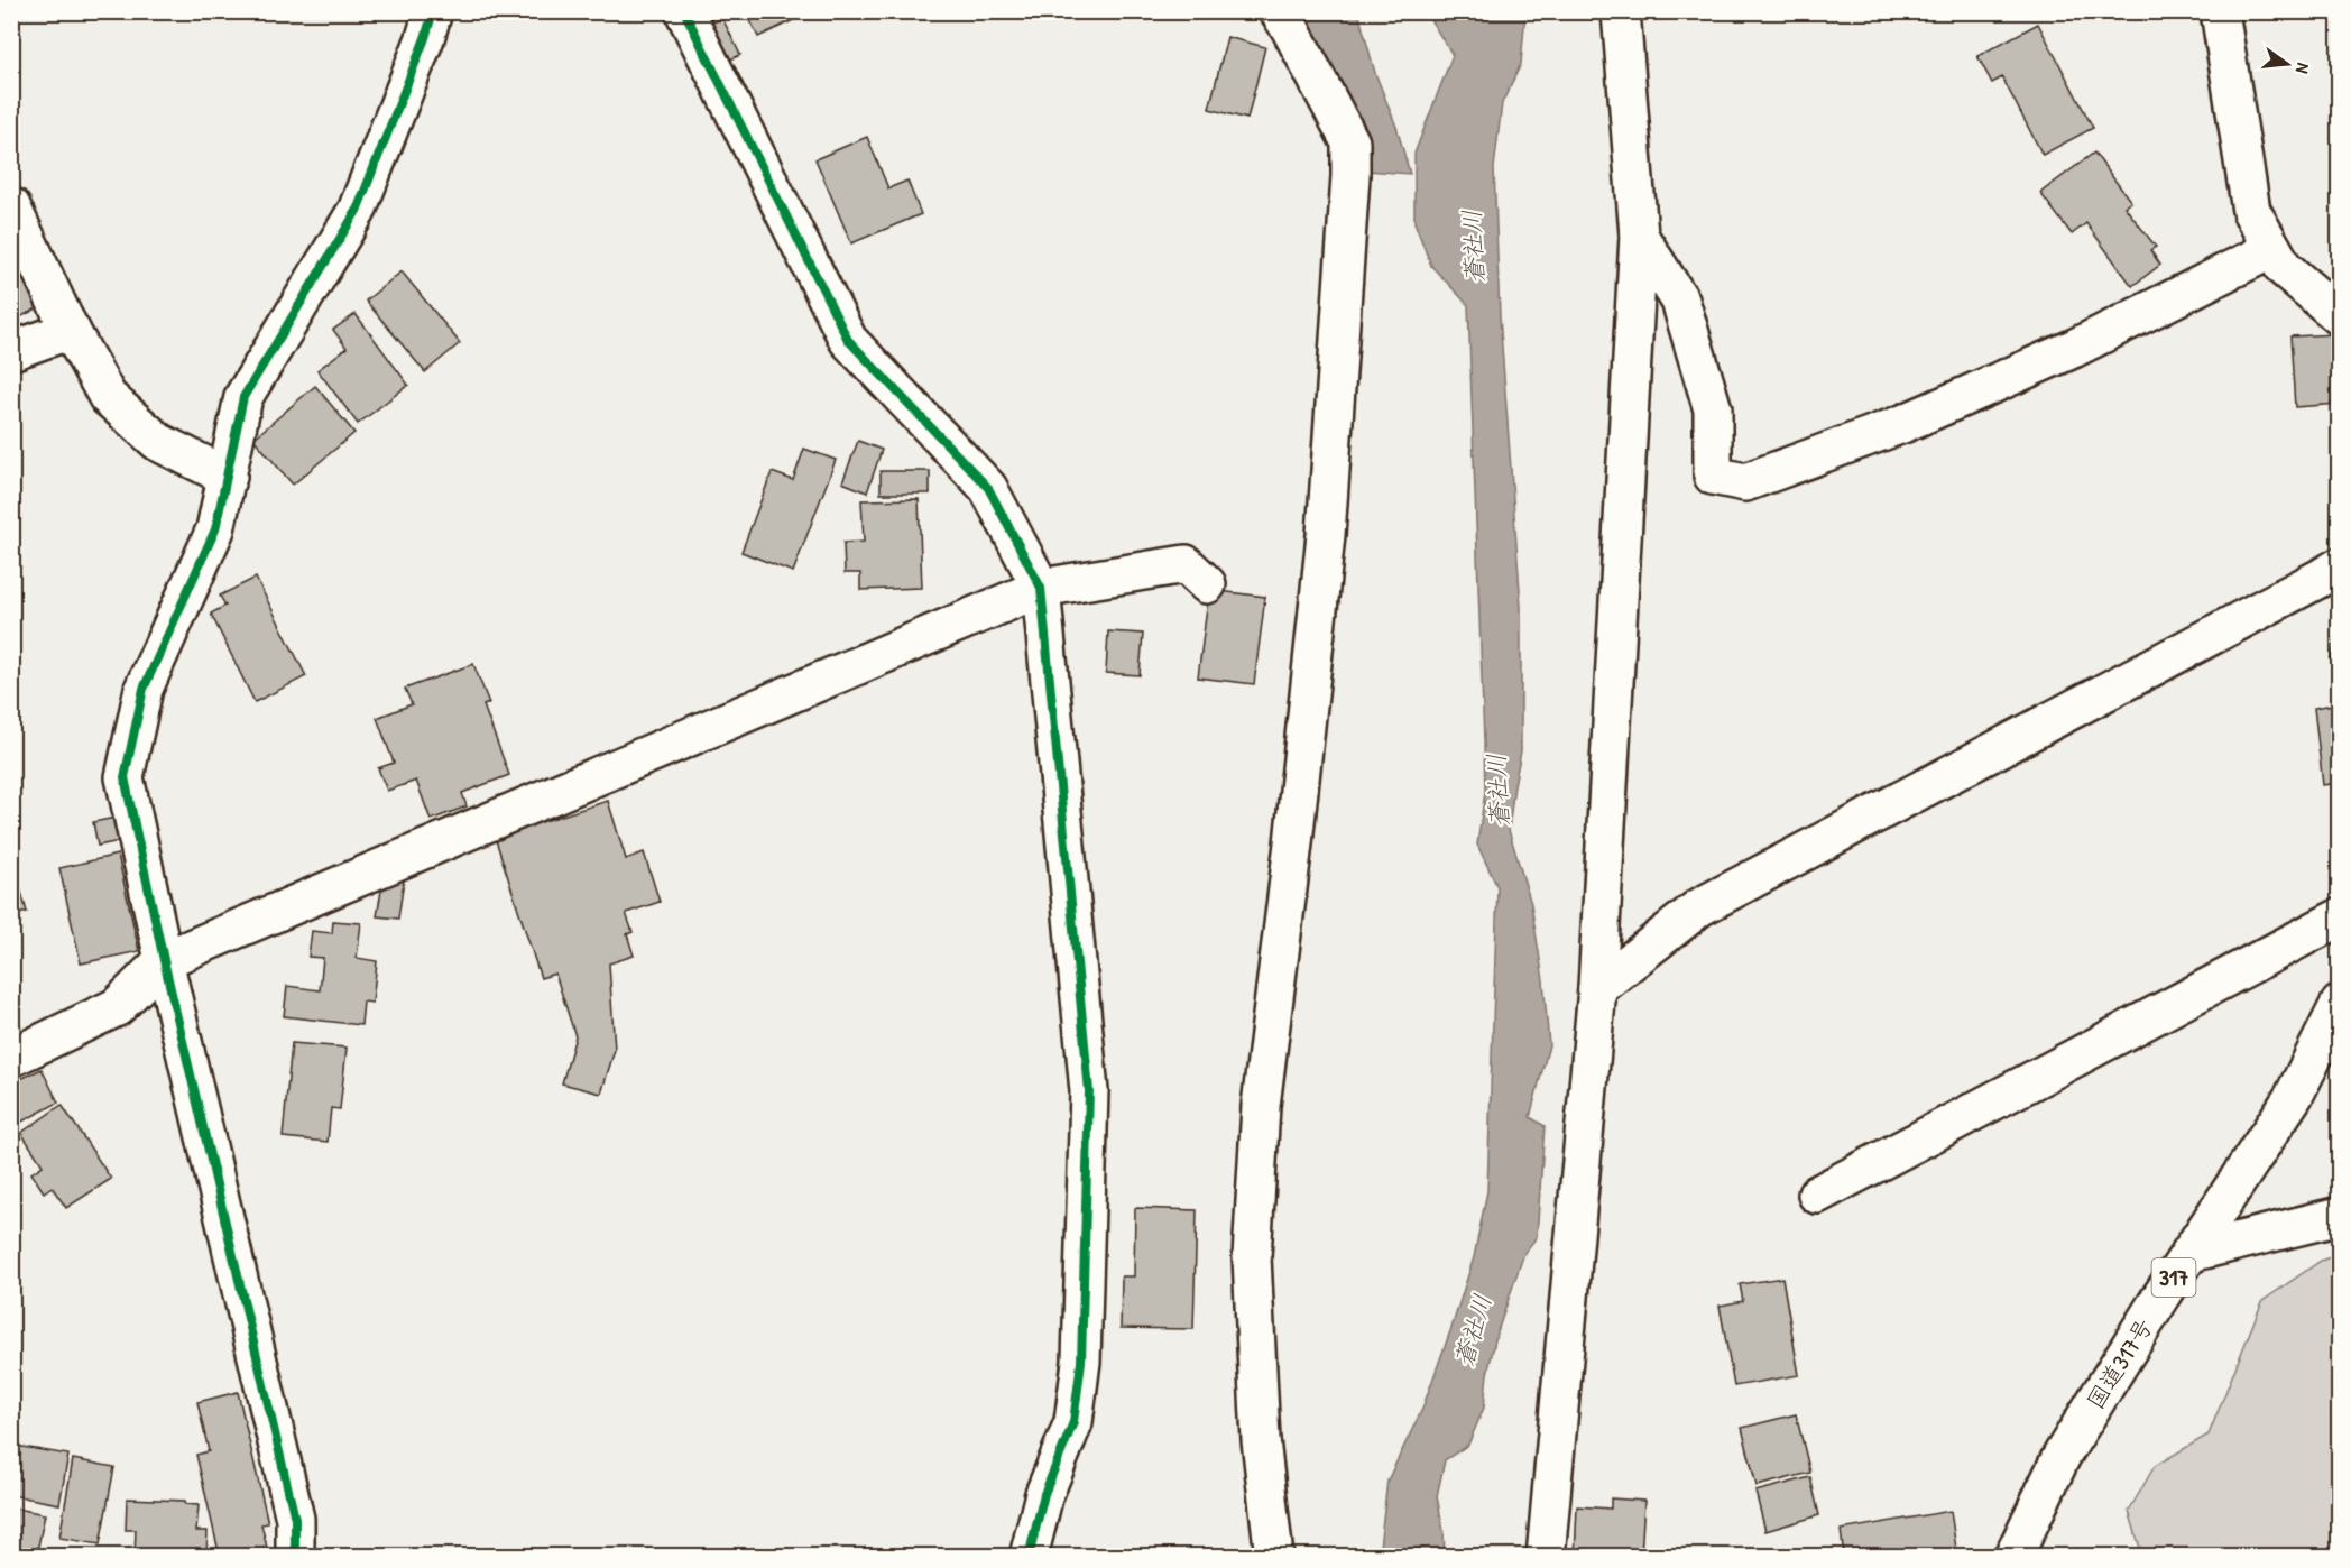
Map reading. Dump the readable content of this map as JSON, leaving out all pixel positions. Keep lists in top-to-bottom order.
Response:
{
  "streets": {
    "main road": ["317", "国道317号"]
  },
  "water": ["蒼社川"],
  "north": "right"
}
